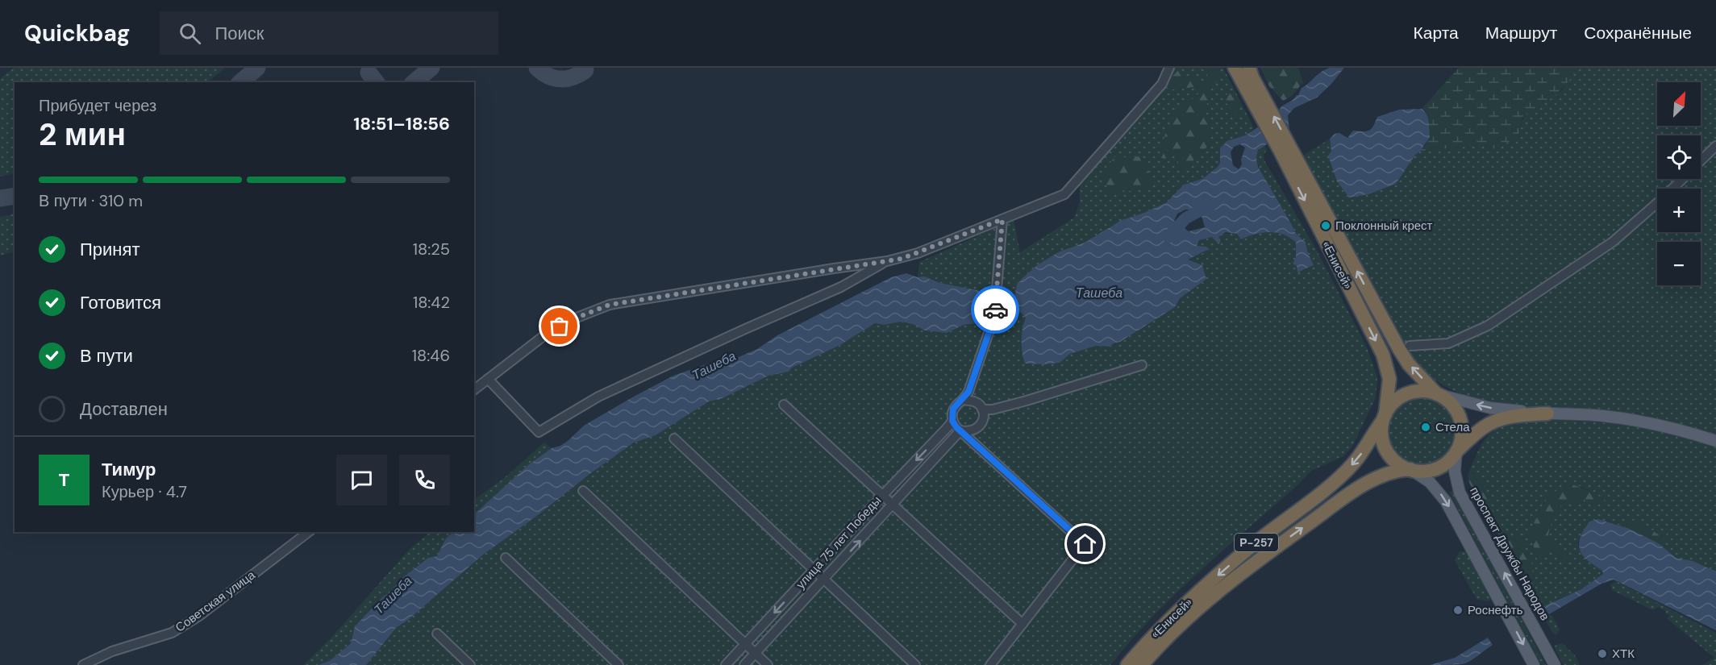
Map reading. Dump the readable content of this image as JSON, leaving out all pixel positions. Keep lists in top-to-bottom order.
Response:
{
  "streets": {
    "highway": ["«Енисей»", "Р-257"],
    "main road": ["проспект Дружбы Народов"],
    "street": ["улица 75 лет Победы", "Советская улица"]
  },
  "crossings": [
    ["«Енисей»", "проспект Дружбы Народов"]
  ],
  "water": ["Ташеба"],
  "places": [
    "Поклонный крест",
    "Стела",
    "Роснефть",
    "ХТК"
  ],
  "north": "top right",
  "page": {
    "header": "Quickbag",
    "search": "Поиск",
    "nav": ["Карта", "Маршрут", "Сохранённые"],
    "map_buttons": ["+", "−"],
    "heading": ["2 мин", "Прибудет через", "18:51–18:56"],
    "panel": ["Тимур", "Курьер · 4.7"],
    "bar": "В пути · 310 m",
    "list": [
      ["Принят", "18:25"],
      ["Готовится", "18:42"],
      ["В пути", "18:46"],
      "Доставлен"
    ],
    "round": "Т"
  }
}
